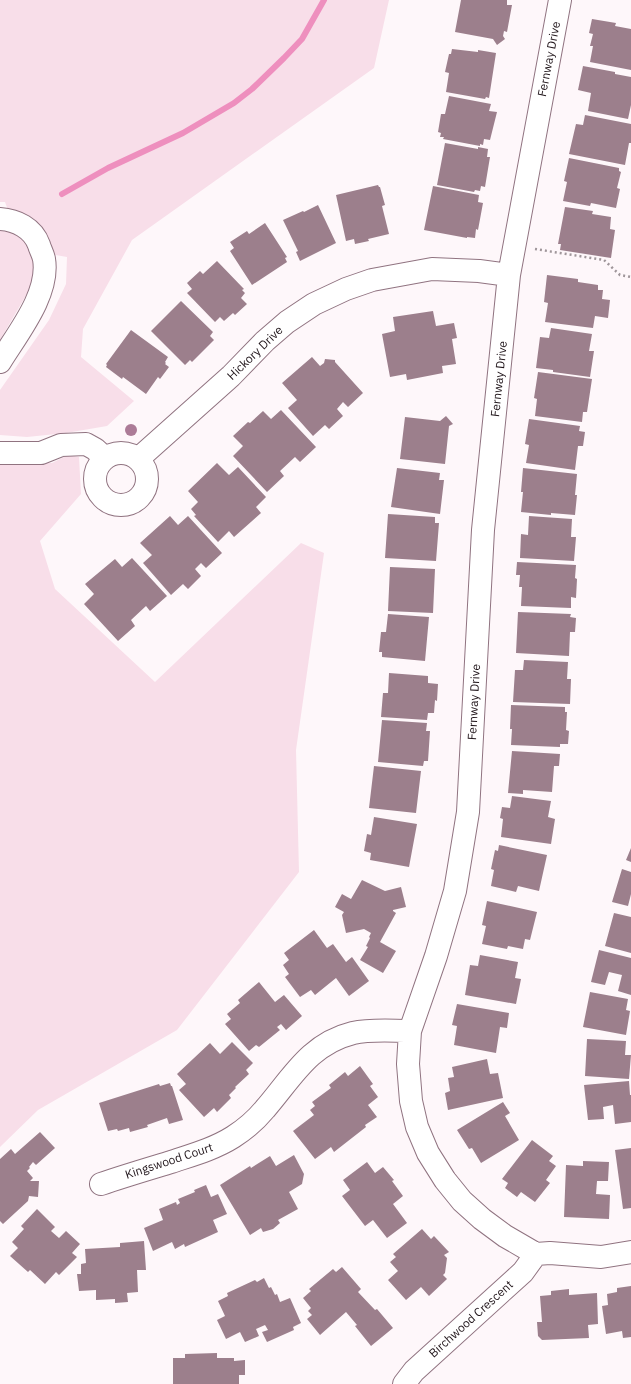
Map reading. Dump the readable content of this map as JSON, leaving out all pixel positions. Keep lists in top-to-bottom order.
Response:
{
  "streets": {
    "street": [
      "Fernway Drive",
      "Hickory Drive",
      "Kingswood Court",
      "Birchwood Crescent"
    ]
  },
  "crossings": [
    ["Fernway Drive", "Hickory Drive"],
    ["Fernway Drive", "Kingswood Court"],
    ["Fernway Drive", "Birchwood Crescent"]
  ]
}
